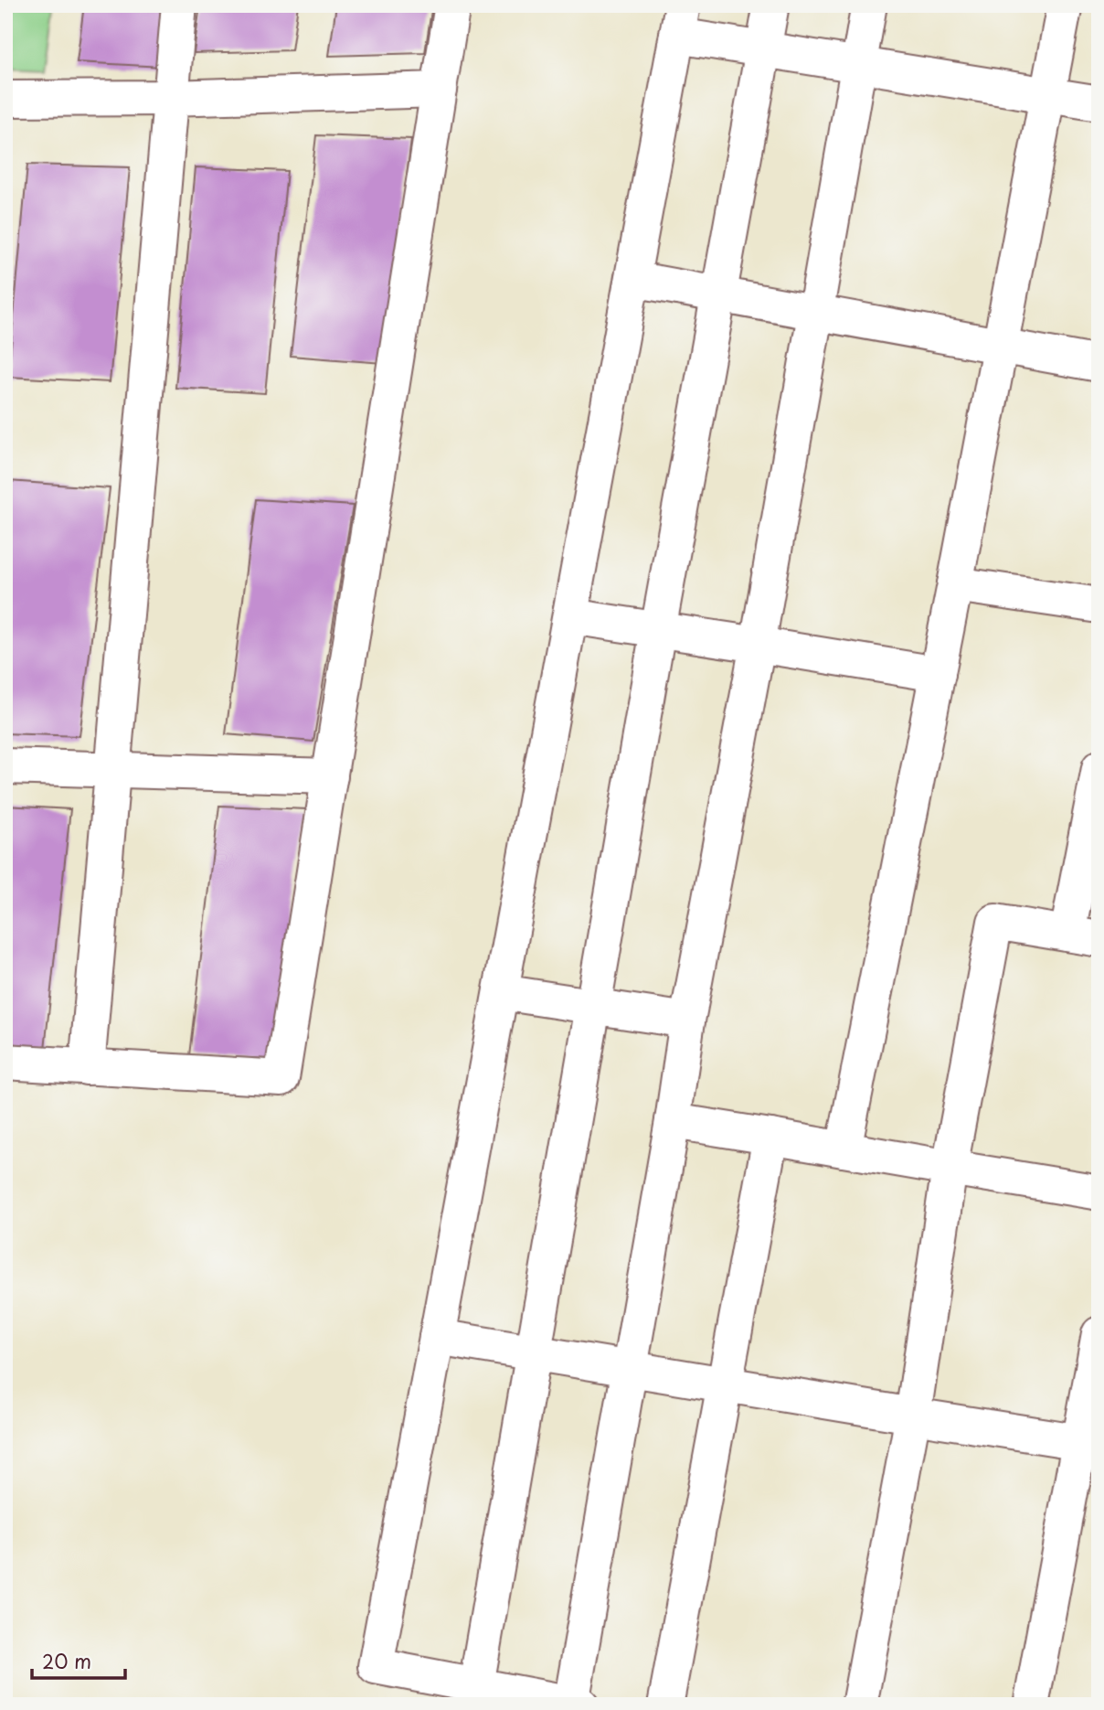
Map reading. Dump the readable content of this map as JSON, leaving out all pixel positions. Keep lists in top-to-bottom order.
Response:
{
  "scale_bar": "20 m"
}
